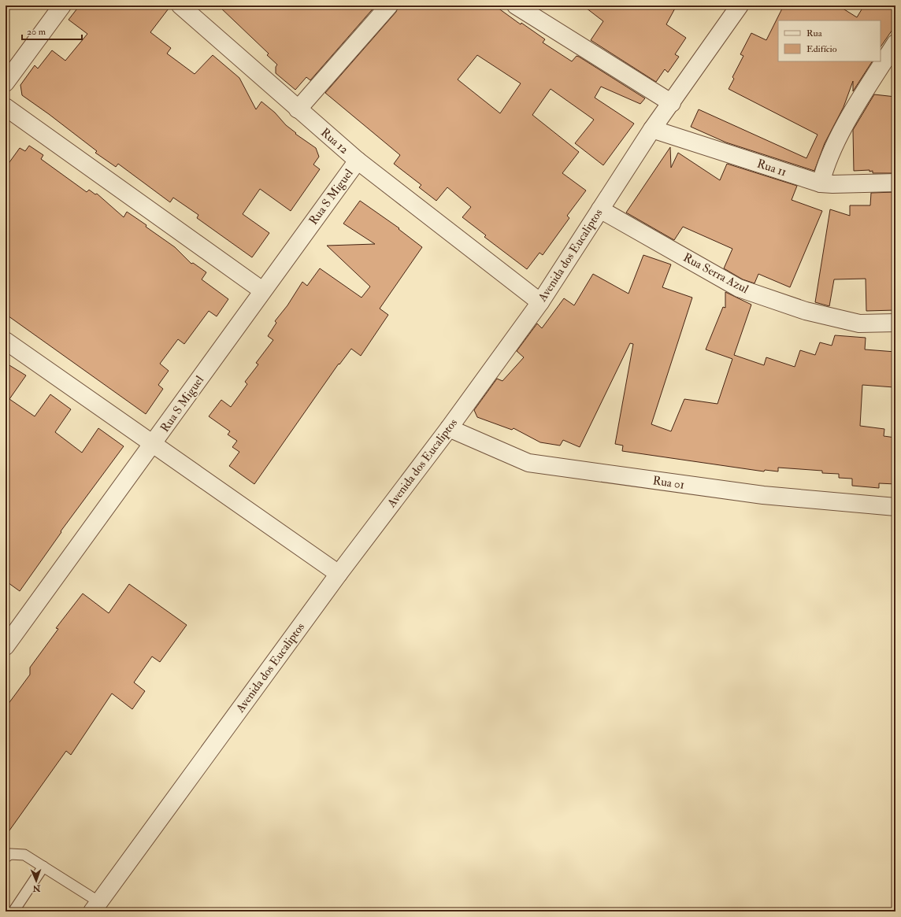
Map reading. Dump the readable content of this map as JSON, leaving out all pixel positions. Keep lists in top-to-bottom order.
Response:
{
  "streets": {
    "street": [
      "Rua 12",
      "Rua 11",
      "Rua S Miguel",
      "Avenida dos Eucaliptos",
      "Rua Serra Azul",
      "Rua 01"
    ]
  },
  "crossings": [
    ["Rua 12", "Rua S Miguel"],
    ["Rua 12", "Avenida dos Eucaliptos"],
    ["Rua 11", "Avenida dos Eucaliptos"],
    ["Avenida dos Eucaliptos", "Rua Serra Azul"],
    ["Avenida dos Eucaliptos", "Rua 01"]
  ],
  "legend": ["Rua", "Edifício"],
  "scale_bar": "20 m",
  "north": "bottom"
}
